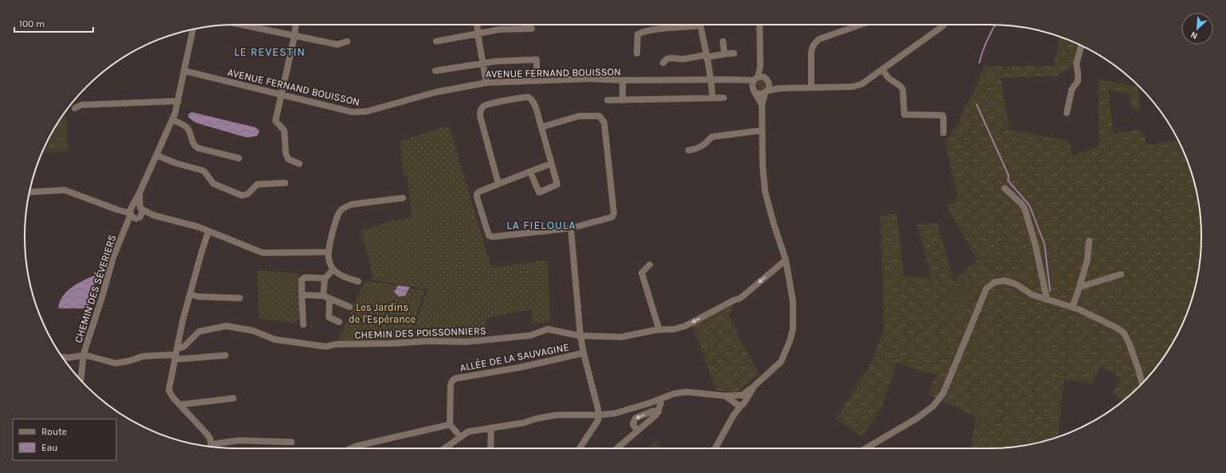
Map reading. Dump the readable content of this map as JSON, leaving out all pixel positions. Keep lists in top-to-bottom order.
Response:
{
  "streets": {
    "street": [
      "AVENUE FERNAND BOUISSON",
      "CHEMIN DES SÉVERIERS",
      "CHEMIN DES POISSONNIERS",
      "ALLÉE DE LA SAUVAGINE"
    ]
  },
  "crossings": [
    ["AVENUE FERNAND BOUISSON", "CHEMIN DES SÉVERIERS"],
    ["CHEMIN DES SÉVERIERS", "CHEMIN DES POISSONNIERS"]
  ],
  "districts": ["LE REVESTIN", "LA FIELOULA"],
  "parks": ["Les Jardins de l'Espérance"],
  "legend": ["Route", "Eau"],
  "scale_bar": "100 m",
  "north": "bottom left"
}
